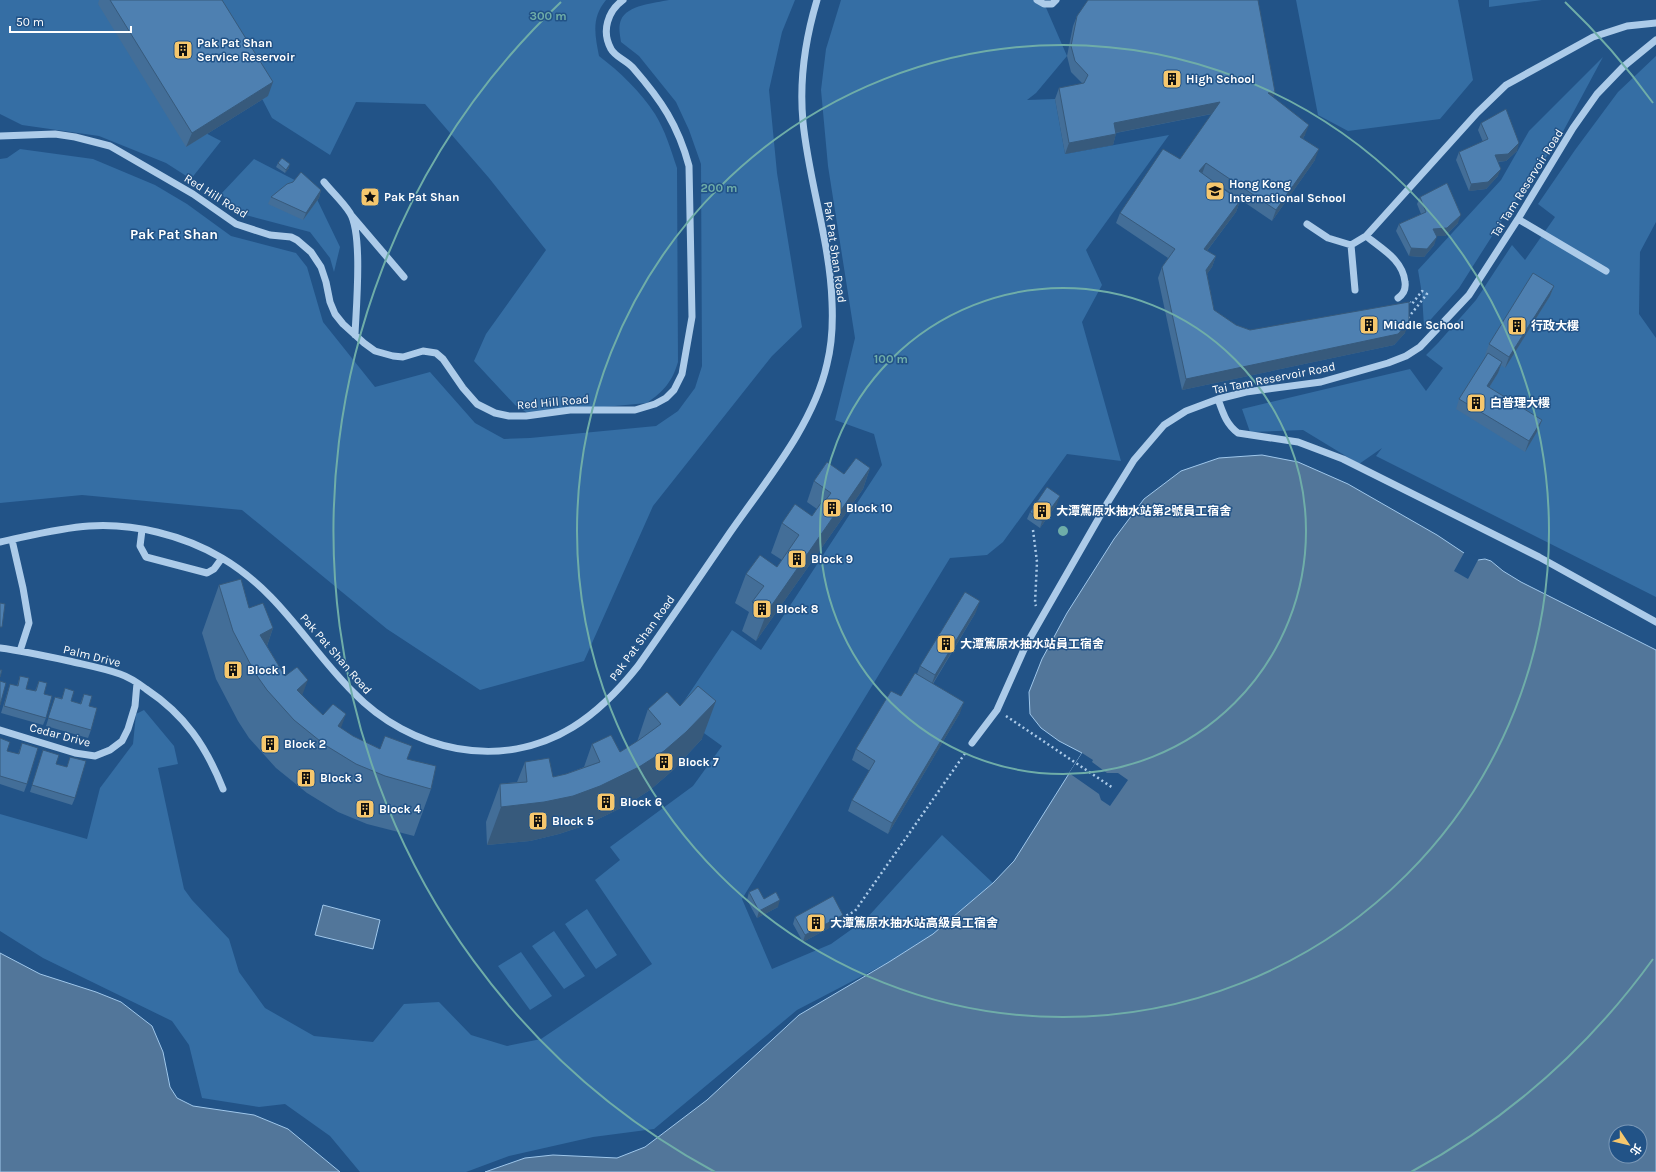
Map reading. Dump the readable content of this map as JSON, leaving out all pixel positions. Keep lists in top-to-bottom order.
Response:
{
  "streets": {
    "street": [
      "Tai Tam Reservoir Road",
      "Red Hill Road",
      "Pak Pat Shan Road",
      "Palm Drive",
      "Cedar Drive"
    ]
  },
  "crossings": [
    ["Palm Drive", "Cedar Drive"]
  ],
  "districts": ["Pak Pat Shan"],
  "places": {
    "building": [
      "Pak Pat Shan Service Reservoir",
      "High School",
      "Middle School",
      "行政大樓",
      "白普理大樓",
      "Block 10",
      "大潭篤原水抽水站第2號員工宿舍",
      "Block 9",
      "Block 8",
      "大潭篤原水抽水站員工宿舍",
      "Block 1",
      "Block 2",
      "Block 7",
      "Block 3",
      "Block 6",
      "Block 4",
      "Block 5",
      "大潭篤原水抽水站高級員工宿舍"
    ],
    "school or university": ["Hong Kong International School"],
    "place": ["Pak Pat Shan"]
  },
  "scale_bar": "50 m",
  "north": "bottom right",
  "rings": ["300 m", "200 m", "100 m"]
}
